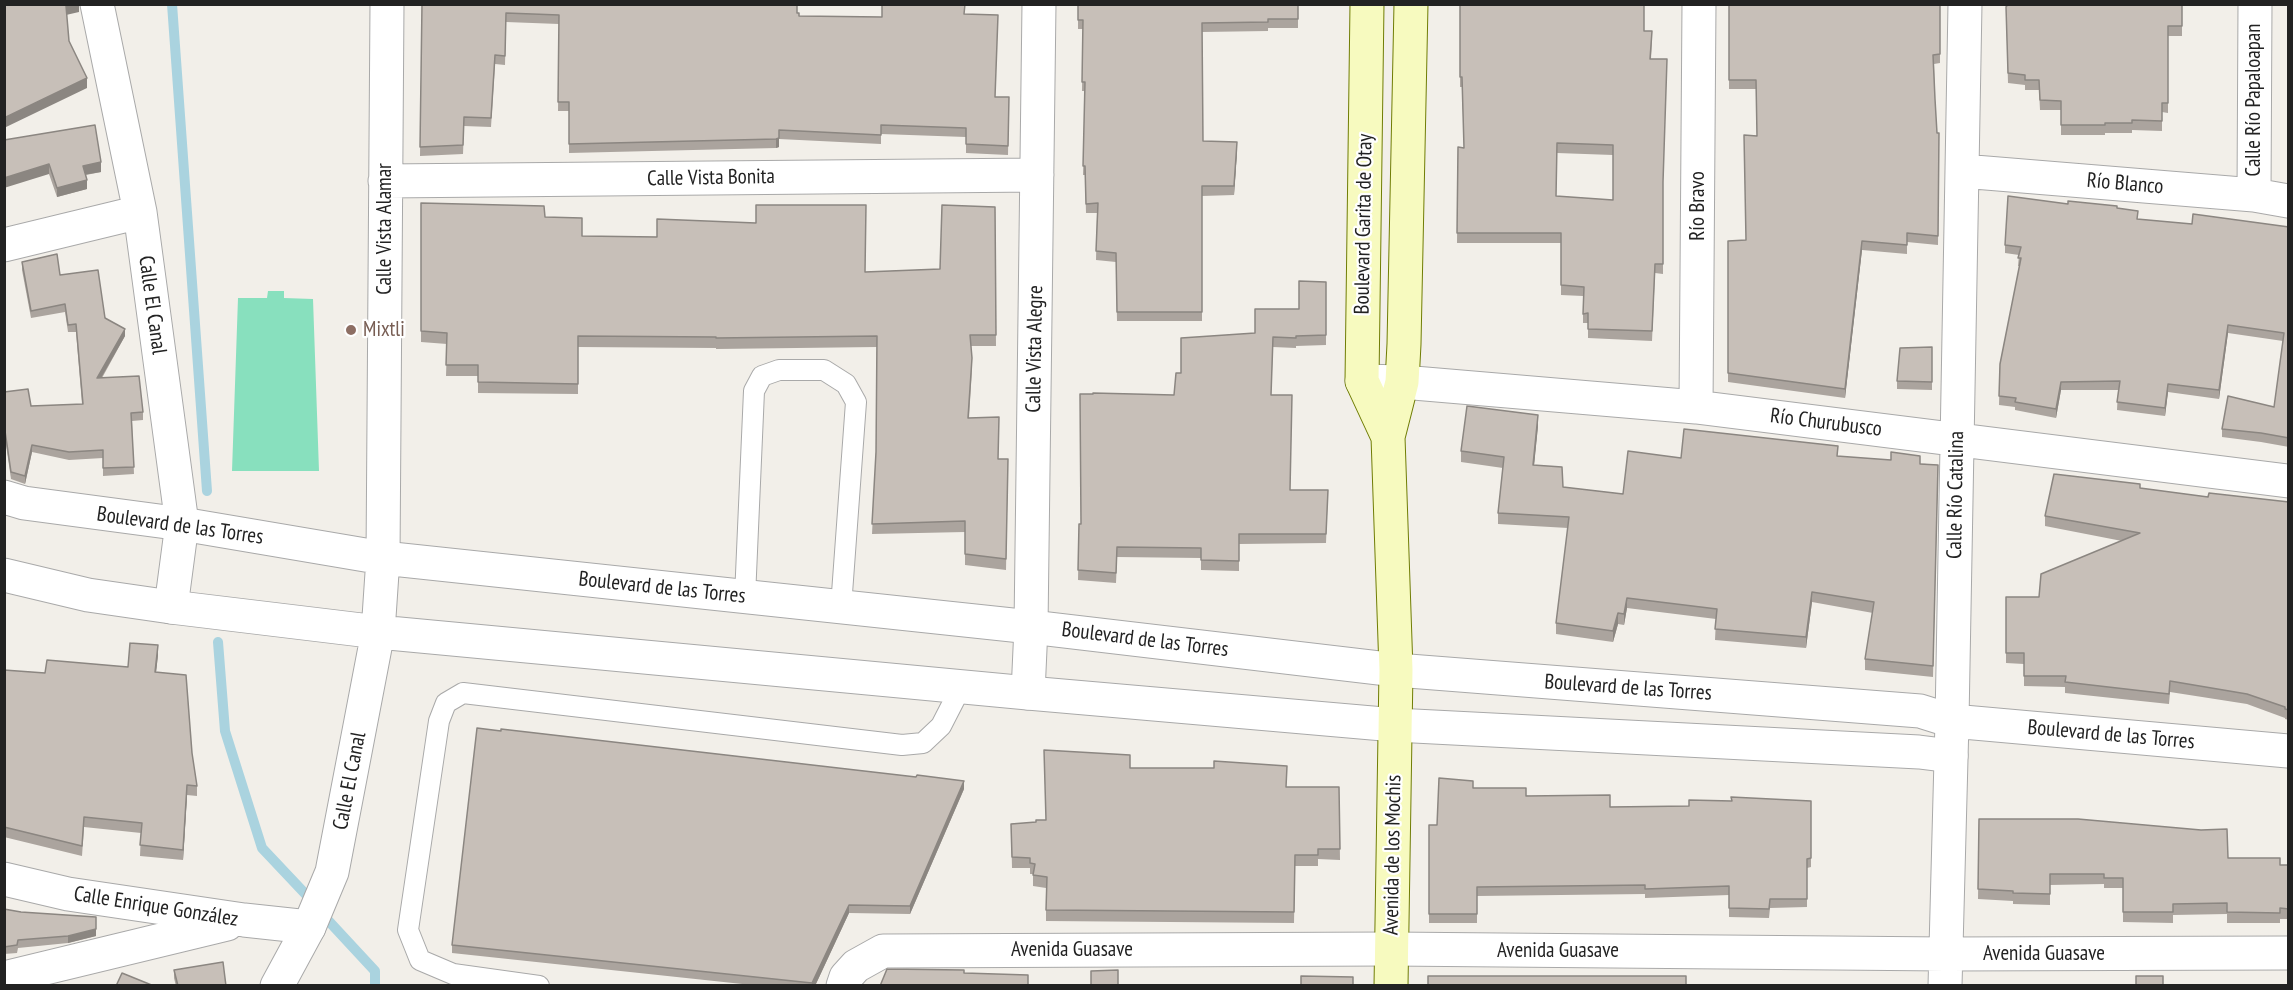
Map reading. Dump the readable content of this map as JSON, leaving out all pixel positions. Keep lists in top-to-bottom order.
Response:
{
  "streets": {
    "main road": ["Boulevard Garita de Otay", "Avenida de los Mochis"],
    "street": [
      "Calle Río Papaloapan",
      "Calle Vista Bonita",
      "Río Blanco",
      "Río Bravo",
      "Calle Vista Alamar",
      "Calle El Canal",
      "Calle Vista Alegre",
      "Río Churubusco",
      "Calle Río Catalina",
      "Boulevard de las Torres",
      "Calle Enrique González",
      "Avenida Guasave"
    ]
  },
  "crossings": [
    ["Calle Río Papaloapan", "Río Blanco"],
    ["Calle Vista Bonita", "Calle Vista Alamar"],
    ["Calle Vista Bonita", "Calle Vista Alegre"],
    ["Río Blanco", "Calle Río Catalina"],
    ["Río Bravo", "Río Churubusco"],
    ["Boulevard Garita de Otay", "Río Churubusco"],
    ["Boulevard Garita de Otay", "Boulevard de las Torres"],
    ["Boulevard Garita de Otay", "Avenida de los Mochis"],
    ["Calle Vista Alamar", "Calle El Canal"],
    ["Calle Vista Alamar", "Boulevard de las Torres"],
    ["Calle El Canal", "Boulevard de las Torres"],
    ["Calle El Canal", "Calle Enrique González"],
    ["Calle Vista Alegre", "Boulevard de las Torres"],
    ["Río Churubusco", "Calle Río Catalina"],
    ["Calle Río Catalina", "Boulevard de las Torres"],
    ["Calle Río Catalina", "Avenida Guasave"],
    ["Boulevard de las Torres", "Avenida de los Mochis"],
    ["Avenida de los Mochis", "Avenida Guasave"]
  ],
  "places": ["Mixtli"]
}
